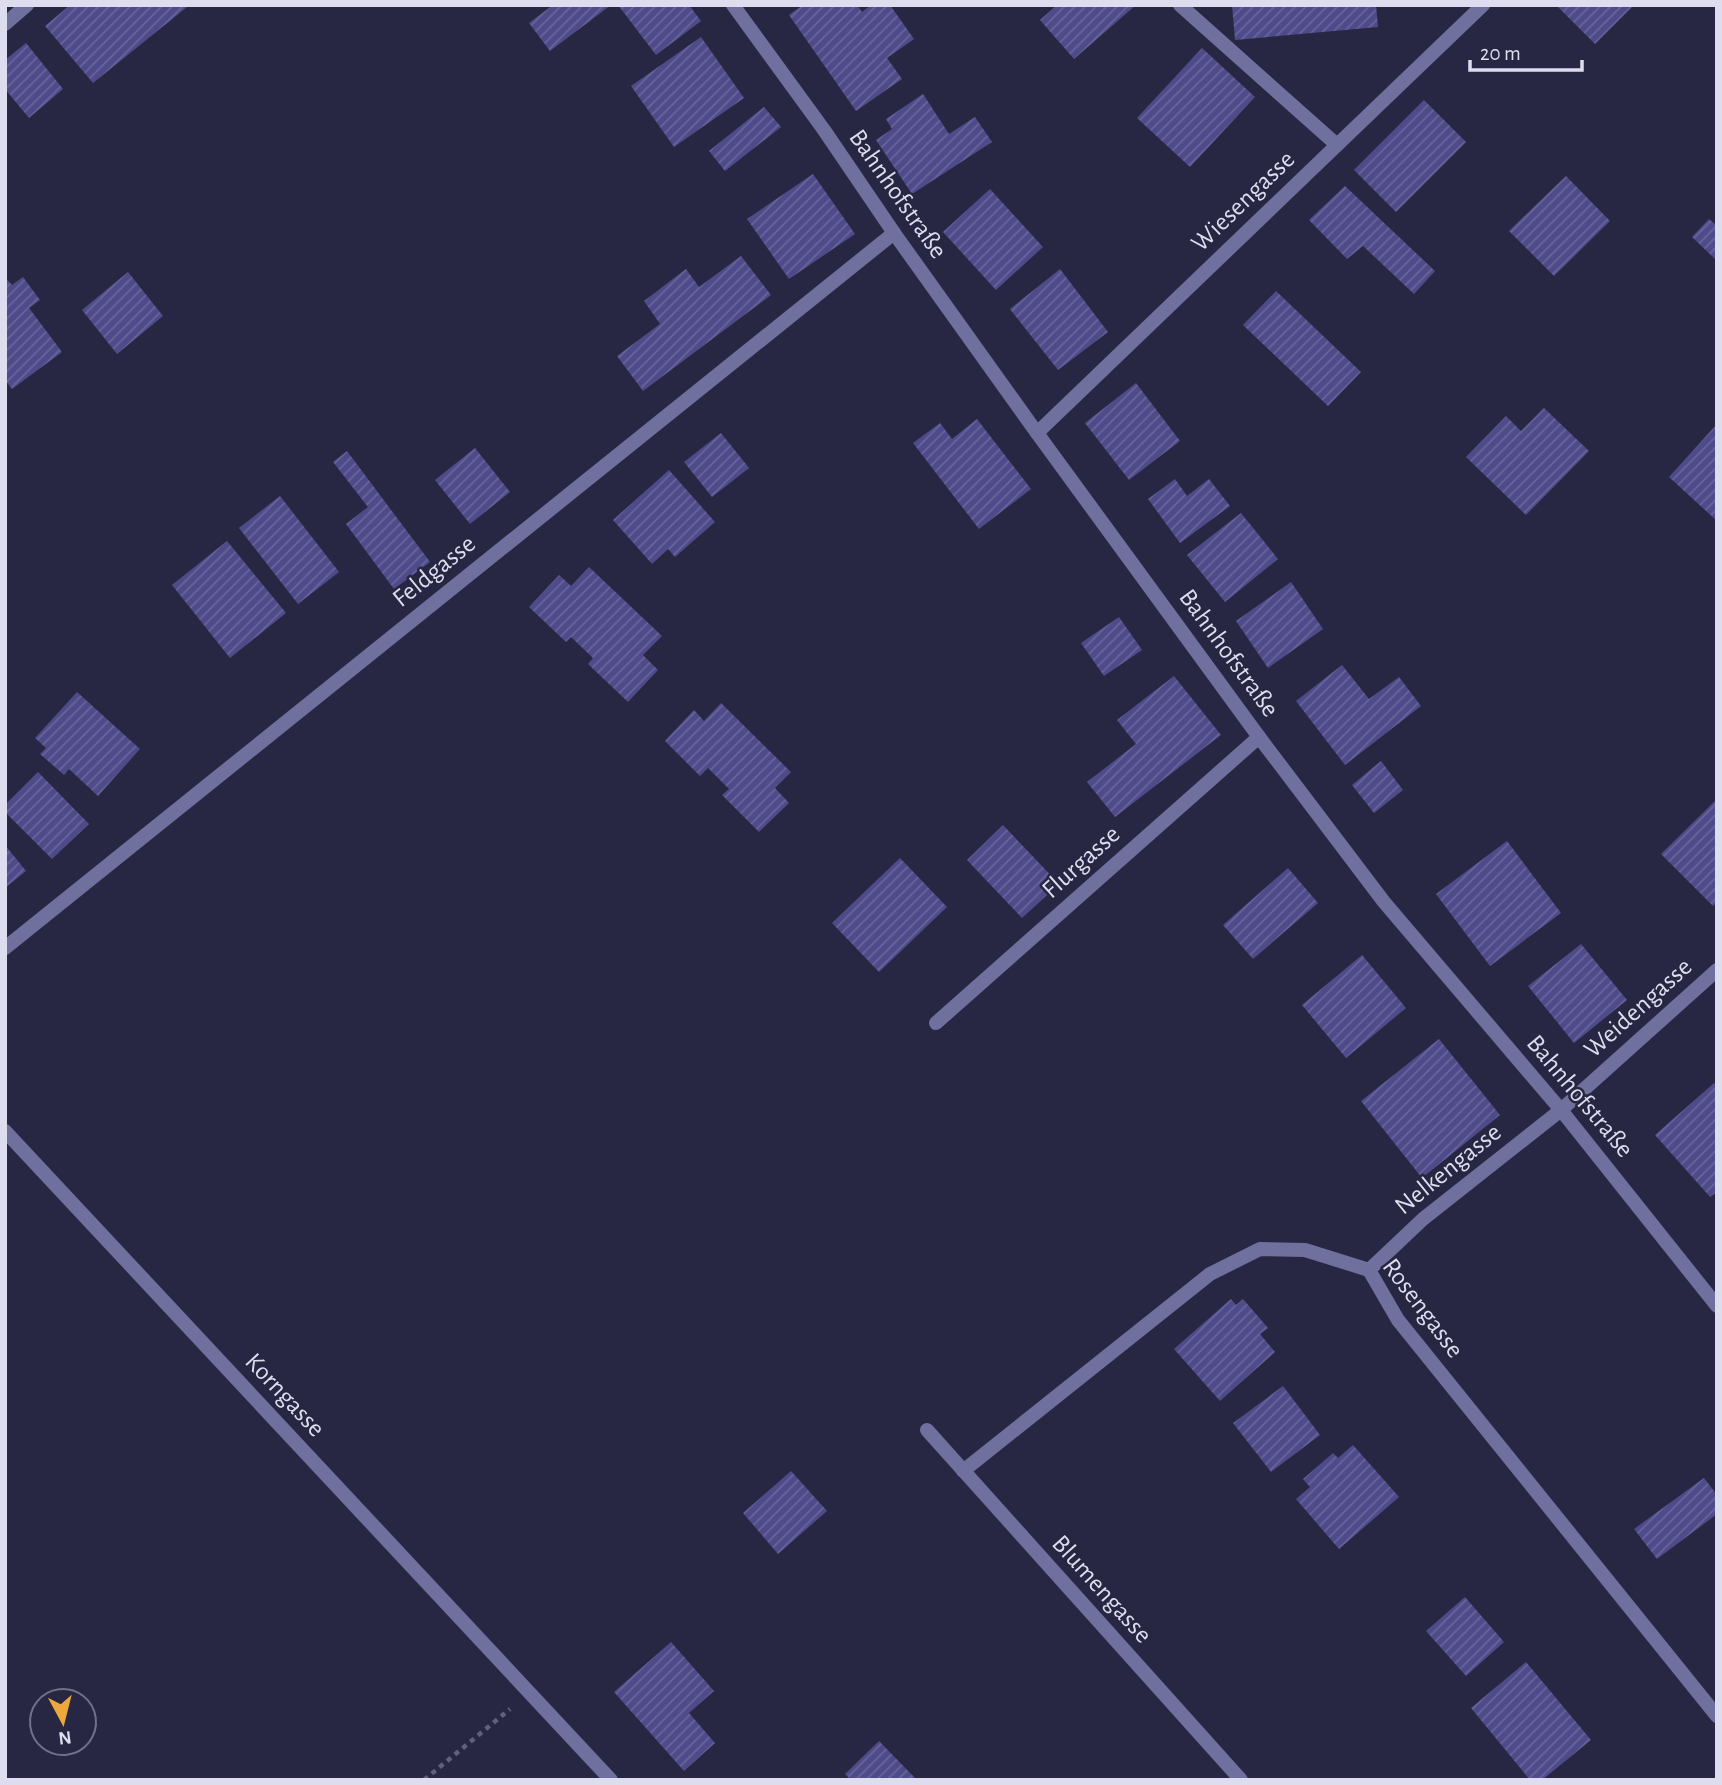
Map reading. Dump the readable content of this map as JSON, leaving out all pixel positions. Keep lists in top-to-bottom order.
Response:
{
  "streets": {
    "street": [
      "Bahnhofstraße",
      "Wiesengasse",
      "Feldgasse",
      "Flurgasse",
      "Weidengasse",
      "Nelkengasse",
      "Rosengasse",
      "Korngasse",
      "Blumengasse"
    ]
  },
  "crossings": [
    ["Bahnhofstraße", "Wiesengasse"],
    ["Bahnhofstraße", "Feldgasse"],
    ["Bahnhofstraße", "Flurgasse"],
    ["Bahnhofstraße", "Weidengasse"],
    ["Bahnhofstraße", "Nelkengasse"],
    ["Weidengasse", "Nelkengasse"],
    ["Nelkengasse", "Rosengasse"],
    ["Rosengasse", "Blumengasse"]
  ],
  "scale_bar": "20 m",
  "north": "bottom"
}
